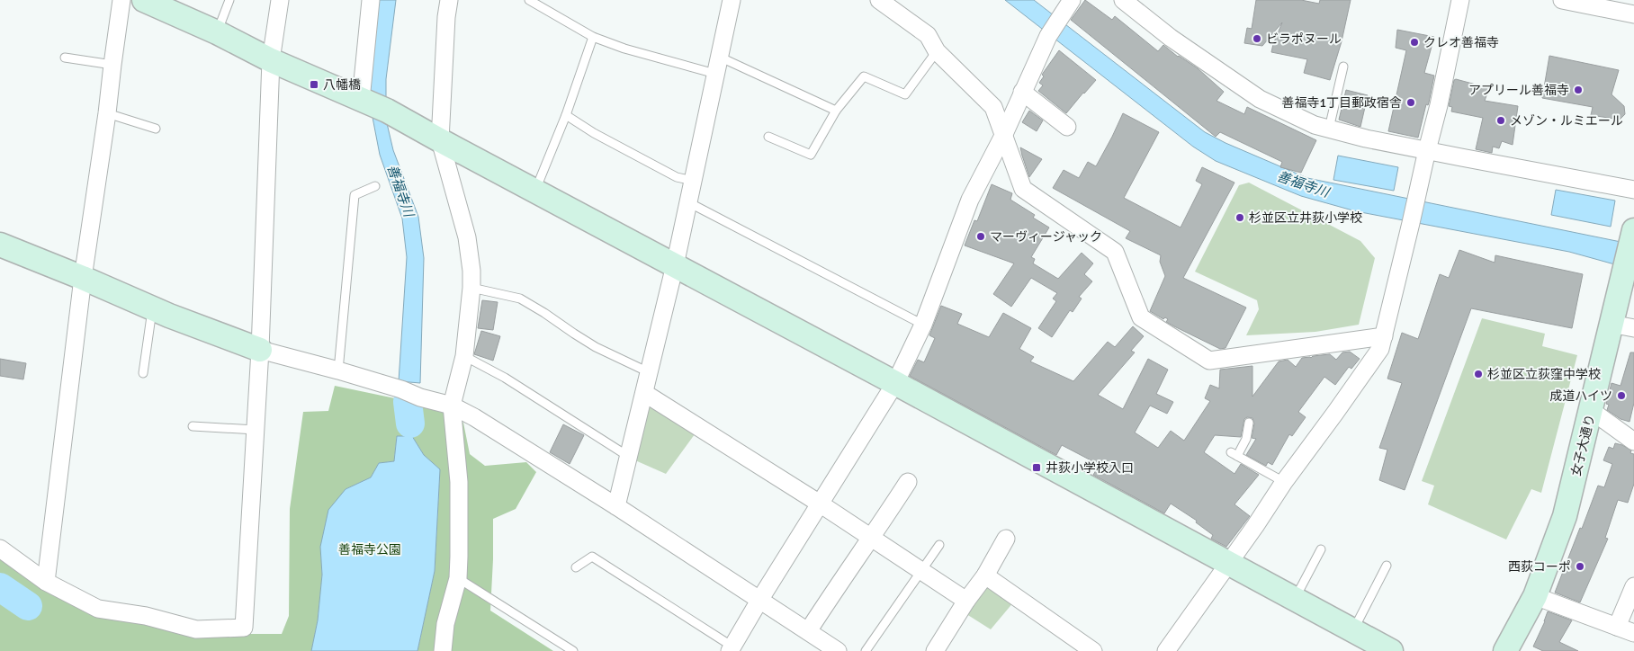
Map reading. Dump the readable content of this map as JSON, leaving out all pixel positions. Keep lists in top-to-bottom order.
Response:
{
  "streets": {
    "street": ["女子大通り"]
  },
  "water": ["善福寺川"],
  "parks": ["善福寺公園"],
  "places": {
    "other": [
      "ビラポヌール",
      "クレオ善福寺",
      "アプリール善福寺",
      "善福寺1丁目郵政宿舎",
      "メゾン・ルミエール",
      "杉並区立井荻小学校",
      "マーヴィージャック",
      "杉並区立荻窪中学校",
      "成道ハイツ",
      "西荻コーポ"
    ],
    "transit": ["八幡橋", "井荻小学校入口"]
  }
}
